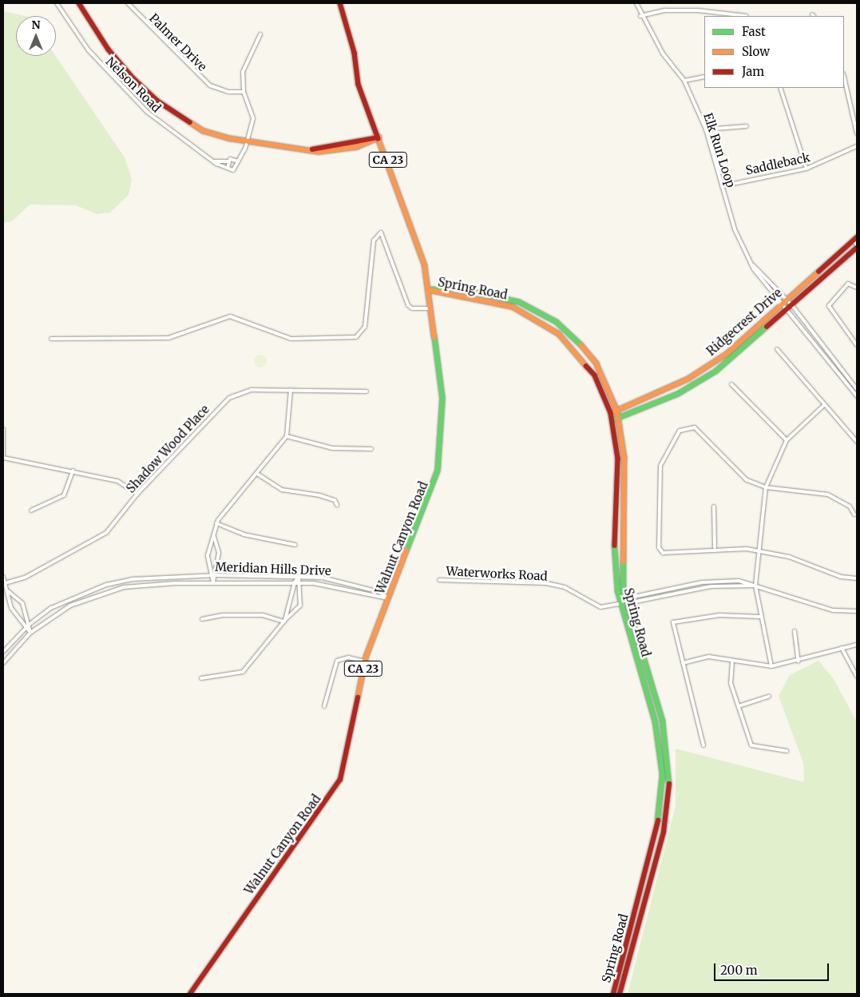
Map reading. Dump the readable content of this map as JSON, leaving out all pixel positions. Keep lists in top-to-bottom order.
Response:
{
  "streets": {
    "main road": [
      "CA 23",
      "Spring Road",
      "Ridgecrest Drive",
      "Walnut Canyon Road"
    ],
    "street": [
      "Palmer Drive",
      "Nelson Road",
      "Elk Run Loop",
      "Saddleback",
      "Shadow Wood Place",
      "Meridian Hills Drive",
      "Waterworks Road"
    ]
  },
  "crossings": [
    ["Elk Run Loop", "Saddleback"],
    ["Elk Run Loop", "Ridgecrest Drive"],
    ["Spring Road", "Ridgecrest Drive"],
    ["Spring Road", "Walnut Canyon Road"],
    ["Spring Road", "Waterworks Road"],
    ["Walnut Canyon Road", "Meridian Hills Drive"]
  ],
  "legend": ["Fast", "Slow", "Jam"],
  "scale_bar": "200 m",
  "north": "top"
}
